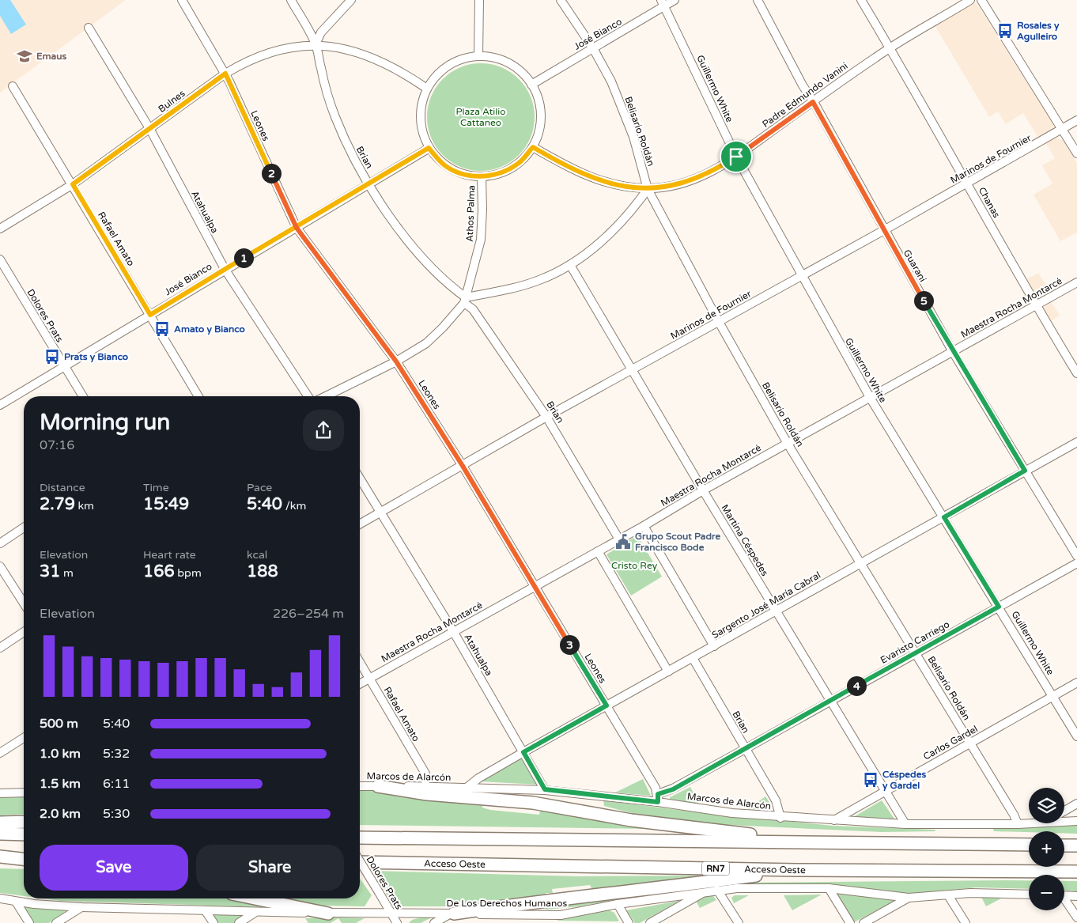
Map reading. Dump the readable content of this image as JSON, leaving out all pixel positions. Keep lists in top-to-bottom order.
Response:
{
  "streets": {
    "highway": ["Acceso Oeste", "RN7"],
    "street": [
      "José Bianco",
      "Guillermo White",
      "Padre Edmundo Vanini",
      "Bulnes",
      "Leones",
      "Belisario Roldán",
      "Brian",
      "Marinos de Fournier",
      "Chanas",
      "Atahualpa",
      "Athos Palma",
      "Rafael Amato",
      "Guaraní",
      "Maestra Rocha Montarcé",
      "Dolores Prats",
      "Martina Céspedes",
      "Sargento José María Cabral",
      "Evaristo Carriego",
      "Carlos Gardel",
      "Marcos de Alarcón",
      "De Los Derechos Humanos"
    ]
  },
  "crossings": [
    ["José Bianco", "Guillermo White"],
    ["José Bianco", "Padre Edmundo Vanini"],
    ["José Bianco", "Bulnes"],
    ["José Bianco", "Leones"],
    ["José Bianco", "Belisario Roldán"],
    ["José Bianco", "Brian"],
    ["José Bianco", "Atahualpa"],
    ["José Bianco", "Athos Palma"],
    ["José Bianco", "Rafael Amato"],
    ["José Bianco", "Dolores Prats"],
    ["Guillermo White", "Padre Edmundo Vanini"],
    ["Guillermo White", "Marinos de Fournier"],
    ["Guillermo White", "Maestra Rocha Montarcé"],
    ["Guillermo White", "Sargento José María Cabral"],
    ["Guillermo White", "Evaristo Carriego"],
    ["Guillermo White", "Carlos Gardel"],
    ["Padre Edmundo Vanini", "Bulnes"],
    ["Padre Edmundo Vanini", "Belisario Roldán"],
    ["Padre Edmundo Vanini", "Chanas"],
    ["Padre Edmundo Vanini", "Athos Palma"],
    ["Padre Edmundo Vanini", "Guaraní"],
    ["Bulnes", "Leones"],
    ["Bulnes", "Brian"],
    ["Bulnes", "Atahualpa"],
    ["Bulnes", "Athos Palma"],
    ["Bulnes", "Rafael Amato"],
    ["Leones", "Marinos de Fournier"],
    ["Leones", "Maestra Rocha Montarcé"],
    ["Leones", "Sargento José María Cabral"],
    ["Leones", "Evaristo Carriego"],
    ["Leones", "Marcos de Alarcón"],
    ["Belisario Roldán", "Marinos de Fournier"],
    ["Belisario Roldán", "Maestra Rocha Montarcé"],
    ["Belisario Roldán", "Sargento José María Cabral"],
    ["Belisario Roldán", "Evaristo Carriego"],
    ["Belisario Roldán", "Carlos Gardel"],
    ["Belisario Roldán", "Marcos de Alarcón"],
    ["Brian", "Marinos de Fournier"],
    ["Brian", "Athos Palma"],
    ["Brian", "Maestra Rocha Montarcé"],
    ["Brian", "Sargento José María Cabral"],
    ["Brian", "Evaristo Carriego"],
    ["Brian", "Marcos de Alarcón"],
    ["Marinos de Fournier", "Chanas"],
    ["Marinos de Fournier", "Atahualpa"],
    ["Marinos de Fournier", "Guaraní"],
    ["Marinos de Fournier", "Martina Céspedes"],
    ["Chanas", "Maestra Rocha Montarcé"],
    ["Atahualpa", "Maestra Rocha Montarcé"],
    ["Atahualpa", "Sargento José María Cabral"],
    ["Atahualpa", "Marcos de Alarcón"],
    ["Rafael Amato", "Maestra Rocha Montarcé"],
    ["Rafael Amato", "Marcos de Alarcón"],
    ["Guaraní", "Maestra Rocha Montarcé"],
    ["Guaraní", "Sargento José María Cabral"],
    ["Maestra Rocha Montarcé", "Martina Céspedes"],
    ["Dolores Prats", "De Los Derechos Humanos"],
    ["Martina Céspedes", "Sargento José María Cabral"],
    ["Martina Céspedes", "Evaristo Carriego"],
    ["Martina Céspedes", "Carlos Gardel"],
    ["Martina Céspedes", "Marcos de Alarcón"],
    ["Sargento José María Cabral", "Marcos de Alarcón"],
    ["Evaristo Carriego", "Marcos de Alarcón"],
    ["Carlos Gardel", "Marcos de Alarcón"]
  ],
  "parks": ["Plaza Atilio Cattaneo", "Cristo Rey"],
  "places": {
    "bus stop": [
      "Rosales y Agulleiro",
      "Amato y Bianco",
      "Prats y Bianco",
      "Céspedes y Gardel"
    ],
    "school or university": ["Emaus"],
    "public building": ["Grupo Scout Padre Francisco Bode"]
  },
  "page": {
    "pins": [
      "2",
      "1",
      "5",
      "3",
      "4"
    ],
    "heading": ["Morning run", "07:16"],
    "stats": [
      ["Distance", "2.79 km"],
      ["Time", "15:49"],
      ["Pace", "5:40 /km"],
      ["Elevation", "31 m"],
      ["Heart rate", "166 bpm"],
      ["kcal", "188"]
    ],
    "chart": ["Elevation", "226–254 m"],
    "list": [
      {
        "name": "500 m",
        "note": "5:40"
      },
      {
        "name": "1.0 km",
        "note": "5:32"
      },
      {
        "name": "1.5 km",
        "note": "6:11"
      },
      {
        "name": "2.0 km",
        "note": "5:30"
      }
    ],
    "map_buttons": ["+", "−"],
    "buttons": ["Save", "Share"]
  }
}
